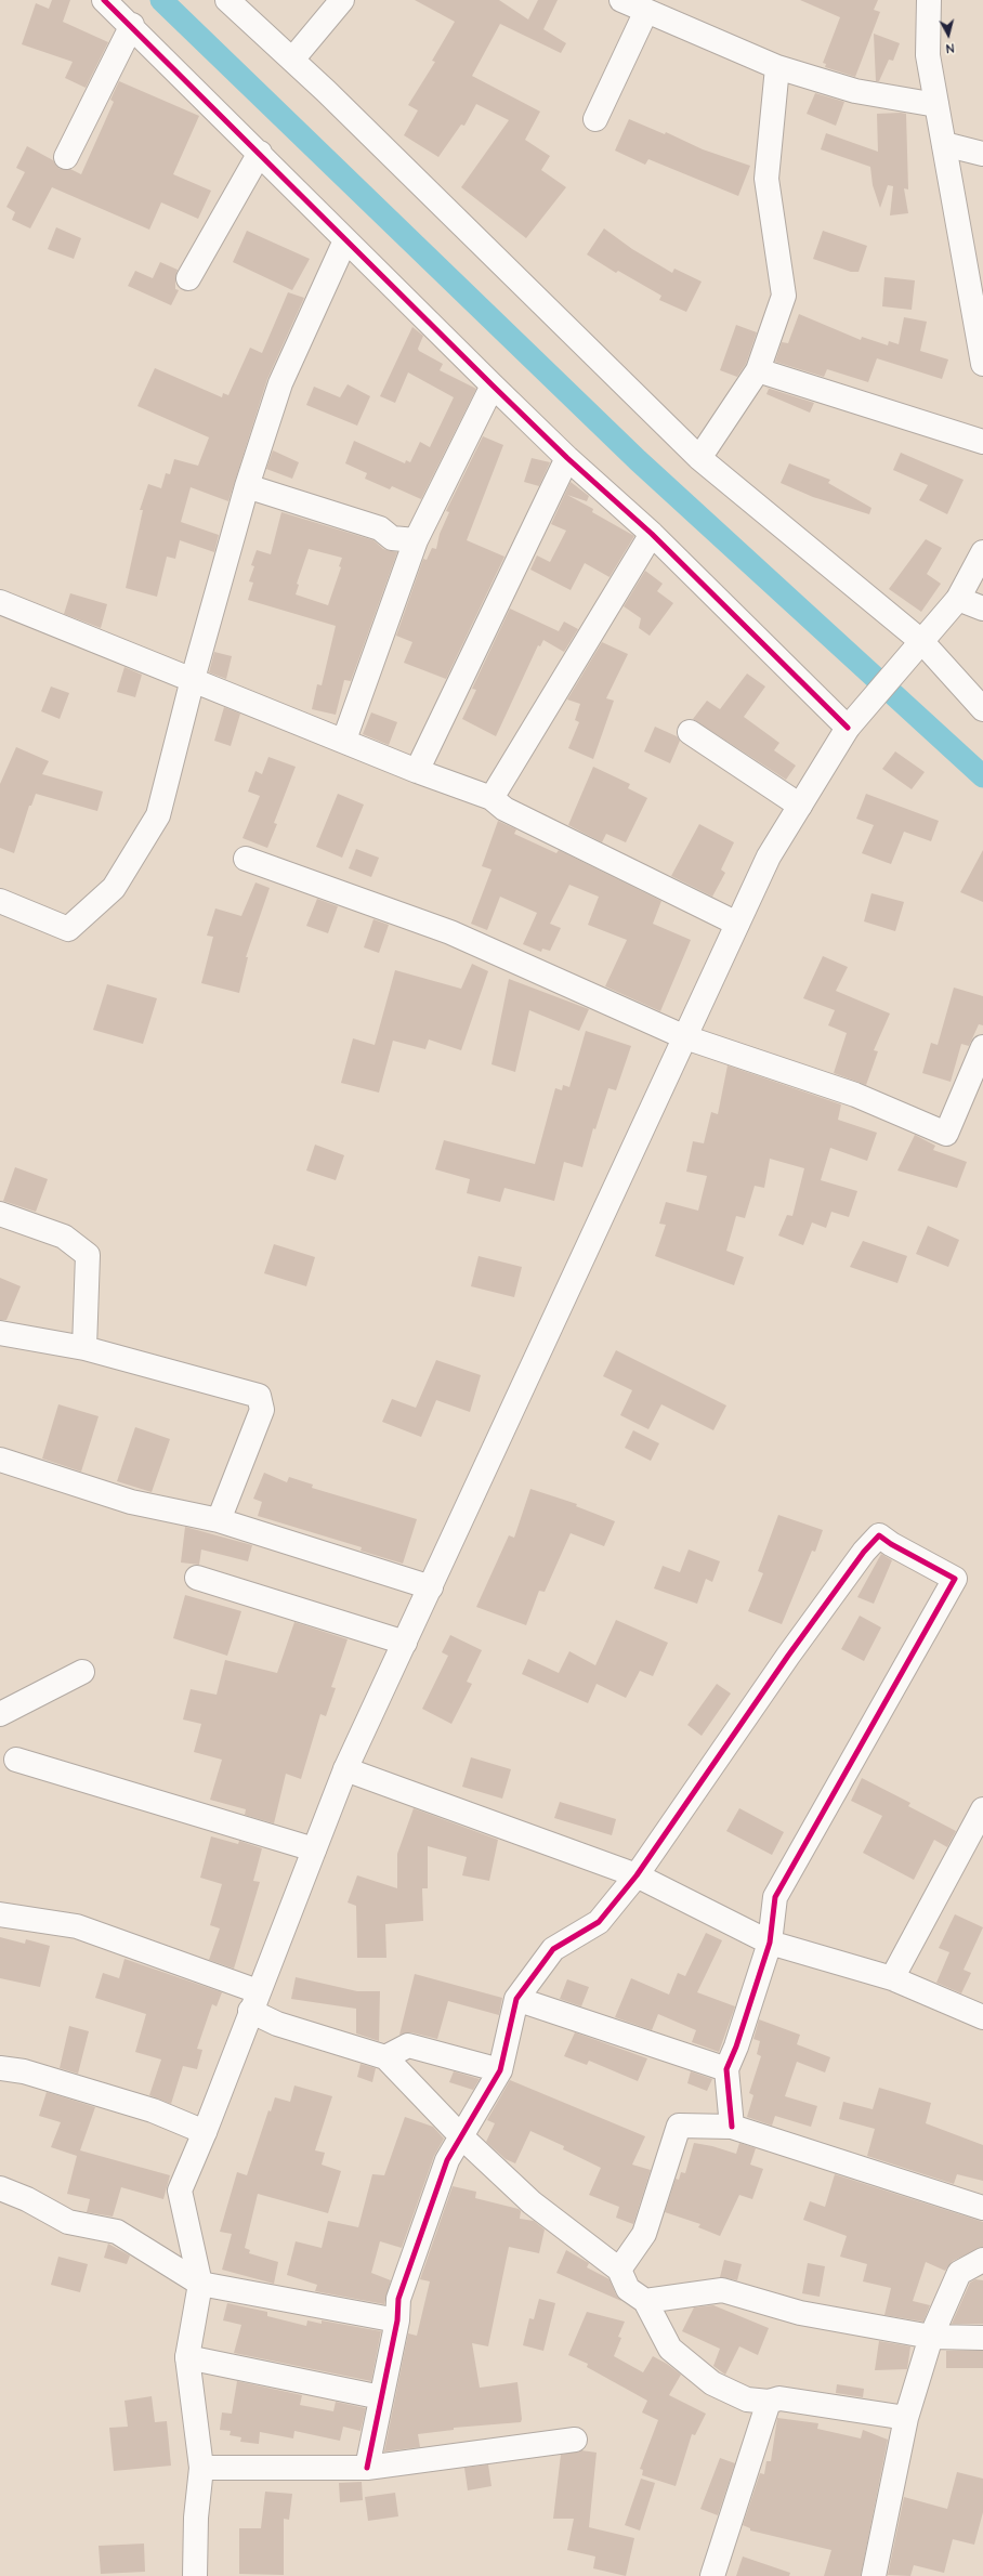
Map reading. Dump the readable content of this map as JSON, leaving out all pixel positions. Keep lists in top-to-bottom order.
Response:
{
  "north": "bottom"
}
